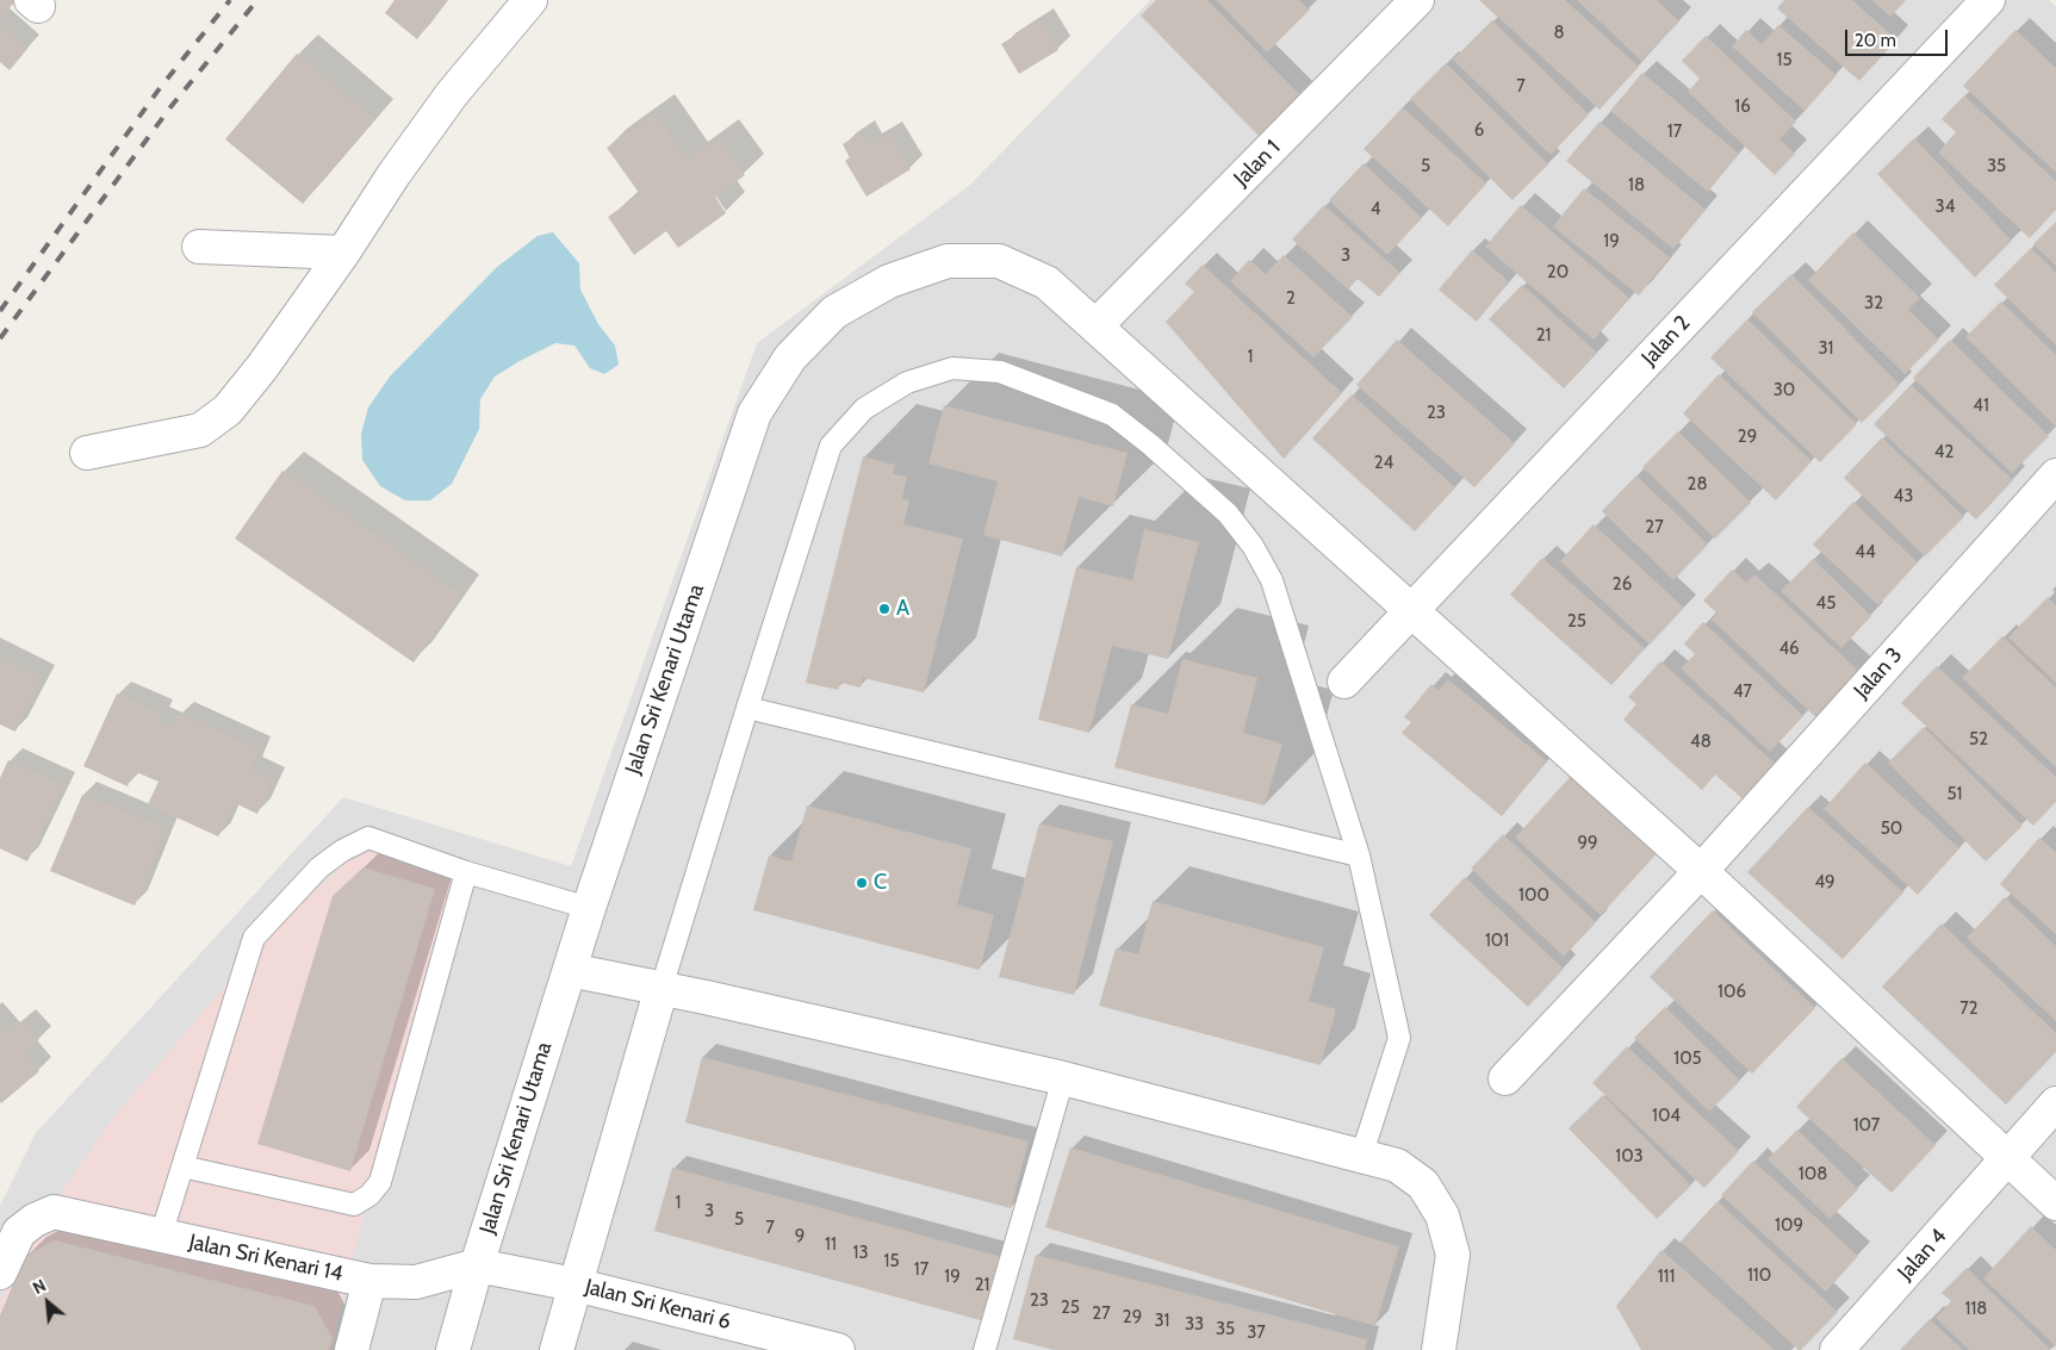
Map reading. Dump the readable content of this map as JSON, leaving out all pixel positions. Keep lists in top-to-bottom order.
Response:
{
  "streets": {
    "street": [
      "Jalan 1",
      "Jalan 2",
      "Jalan 3",
      "Jalan Sri Kenari Utama",
      "Jalan 4",
      "Jalan Sri Kenari 14",
      "Jalan Sri Kenari 6"
    ]
  },
  "crossings": [
    ["Jalan 1", "Jalan Sri Kenari Utama"],
    ["Jalan 2", "Jalan Sri Kenari Utama"],
    ["Jalan 3", "Jalan Sri Kenari Utama"],
    ["Jalan Sri Kenari Utama", "Jalan 4"],
    ["Jalan Sri Kenari Utama", "Jalan Sri Kenari 14"],
    ["Jalan Sri Kenari Utama", "Jalan Sri Kenari 6"],
    ["Jalan Sri Kenari 14", "Jalan Sri Kenari 6"]
  ],
  "places": ["A", "C"],
  "house_numbers": [
    "8",
    "15",
    "7",
    "16",
    "6",
    "17",
    "5",
    "35",
    "18",
    "34",
    "4",
    "19",
    "3",
    "20",
    "2",
    "32",
    "21",
    "31",
    "1",
    "30",
    "41",
    "23",
    "29",
    "42",
    "24",
    "28",
    "43",
    "27",
    "44",
    "26",
    "45",
    "25",
    "46",
    "47",
    "52",
    "48",
    "51",
    "50",
    "99",
    "49",
    "100",
    "101",
    "106",
    "72",
    "105",
    "104",
    "107",
    "103",
    "108",
    "1",
    "3",
    "5",
    "109",
    "7",
    "9",
    "11",
    "13",
    "15",
    "17",
    "110",
    "19",
    "111",
    "21",
    "23",
    "25",
    "118",
    "27",
    "29",
    "31",
    "33",
    "35",
    "37"
  ],
  "scale_bar": "20 m",
  "north": "top left"
}
